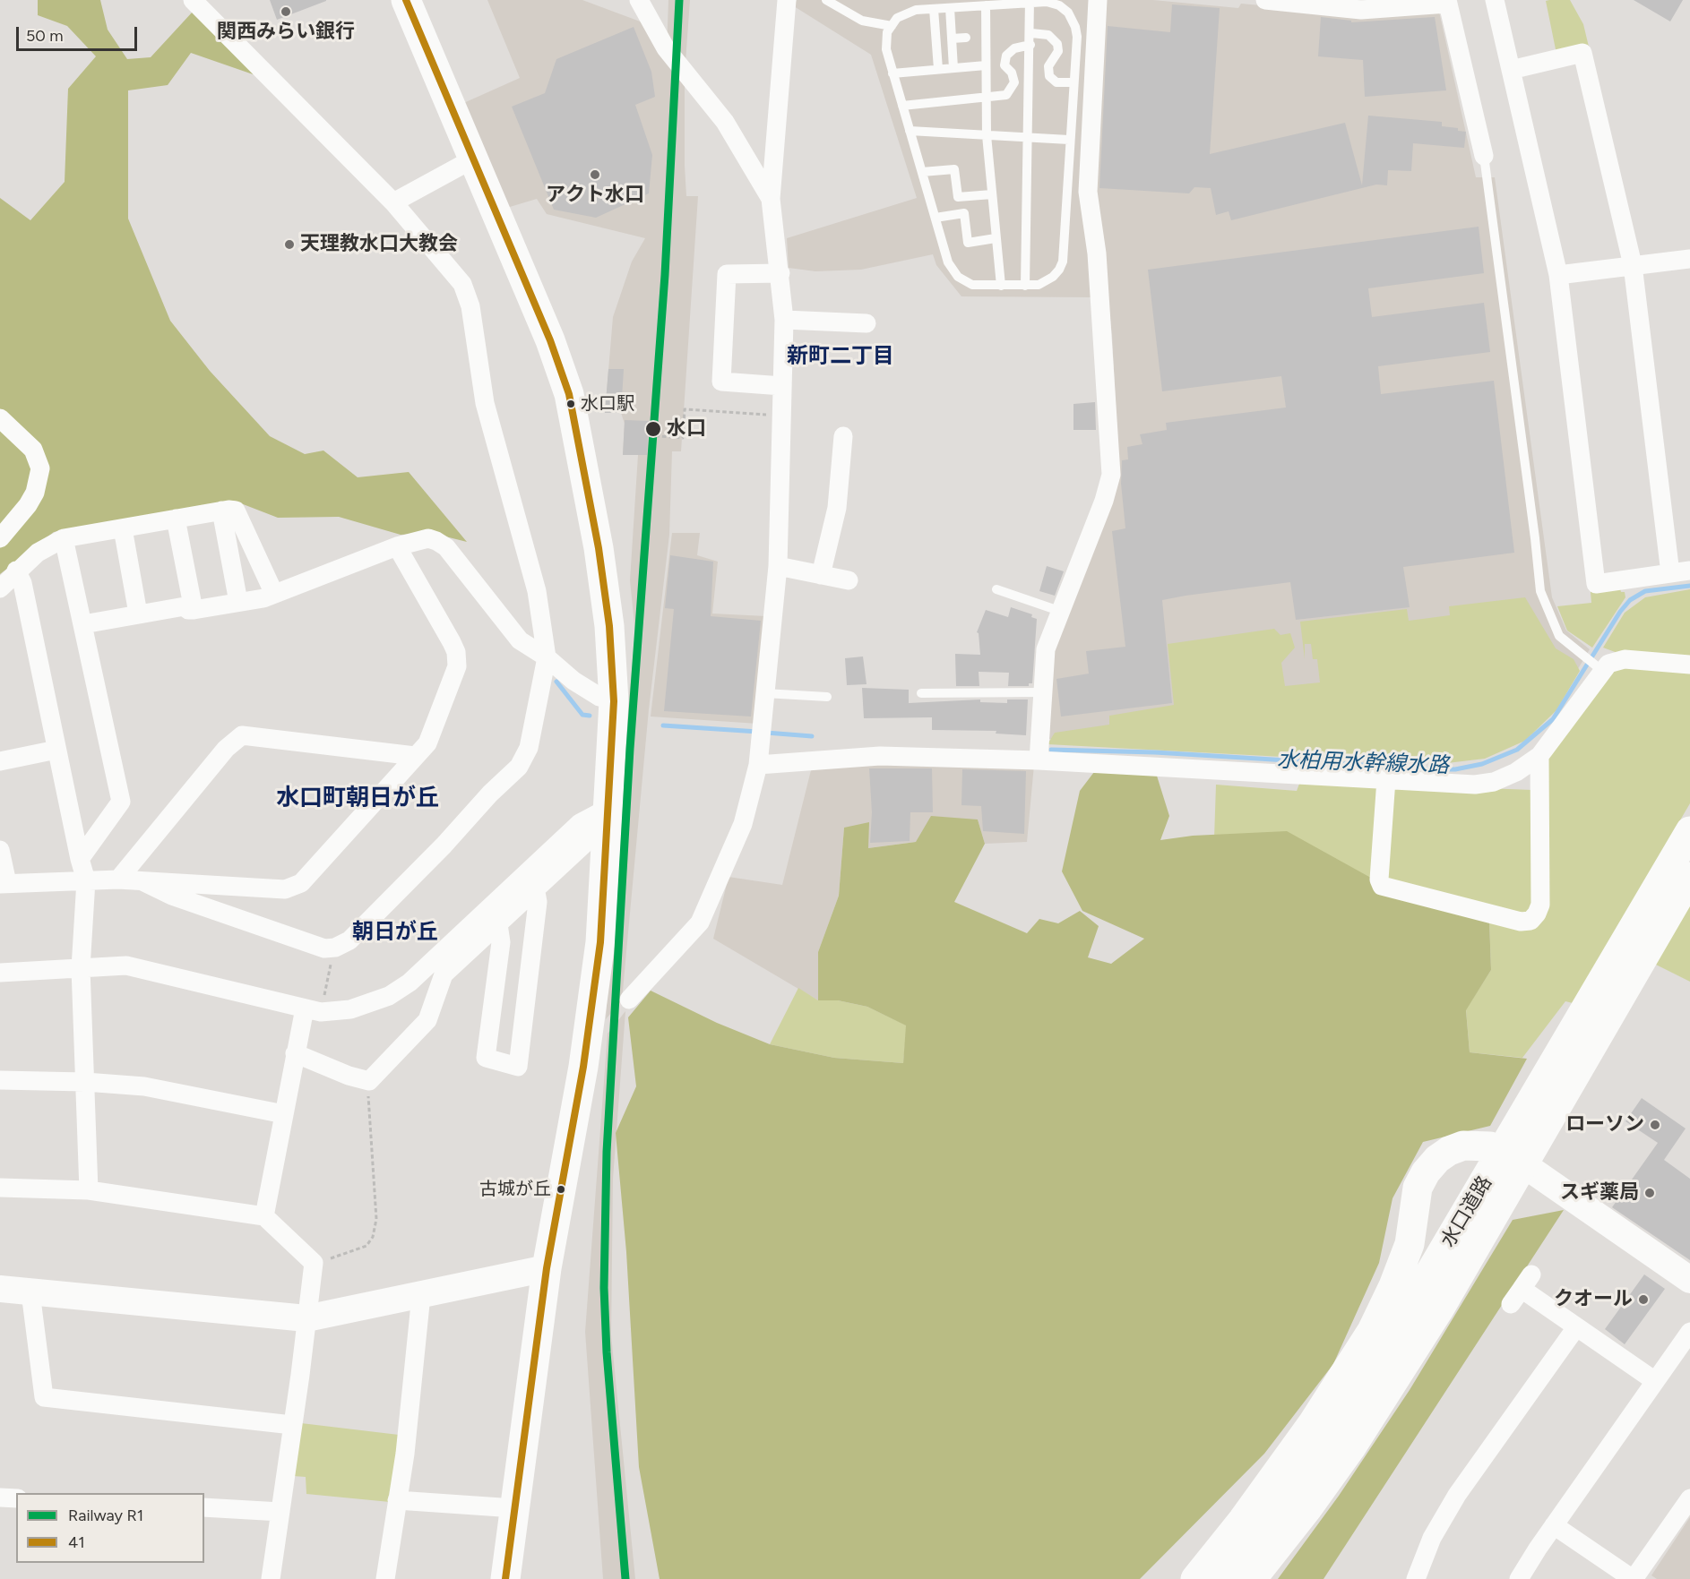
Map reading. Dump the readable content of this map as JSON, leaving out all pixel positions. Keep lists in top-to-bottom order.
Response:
{
  "streets": {
    "highway": ["水口道路"]
  },
  "districts": ["新町二丁目", "水口町朝日が丘", "朝日が丘"],
  "water": ["水柏用水幹線水路"],
  "places": [
    "関西みらい銀行",
    "アクト水口",
    "天理教水口大教会",
    "水口駅",
    "水口",
    "ローソン",
    "古城が丘",
    "スギ薬局",
    "クオール"
  ],
  "lines": ["rail line R1", "transit line 41"],
  "legend": ["Railway R1", "41"],
  "scale_bar": "50 m"
}
